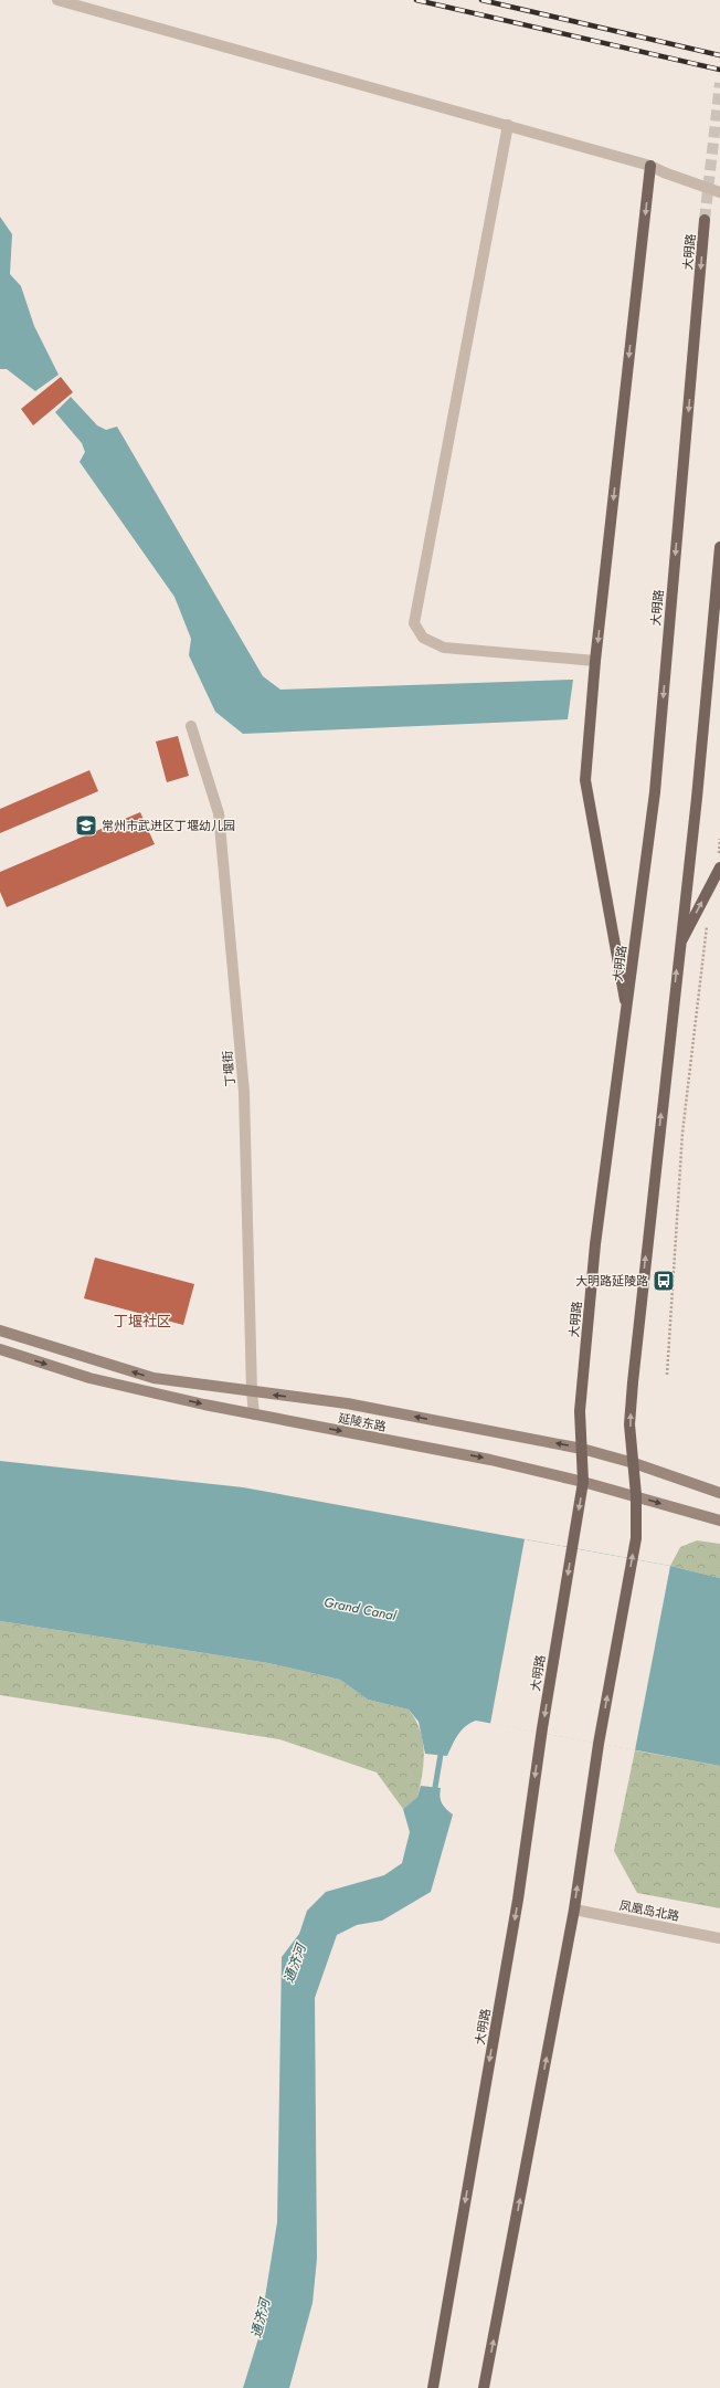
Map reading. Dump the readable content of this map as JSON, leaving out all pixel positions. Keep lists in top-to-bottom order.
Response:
{
  "streets": {
    "main road": ["大明路", "延陵东路"],
    "street": ["丁堰街", "凤凰岛北路"]
  },
  "crossings": [
    ["大明路", "延陵东路"],
    ["丁堰街", "延陵东路"]
  ],
  "districts": ["丁堰社区"],
  "water": ["Grand Canal", "通济河"],
  "places": {
    "school or university": ["常州市武进区丁堰幼儿园"],
    "bus stop": ["大明路延陵路"]
  }
}
